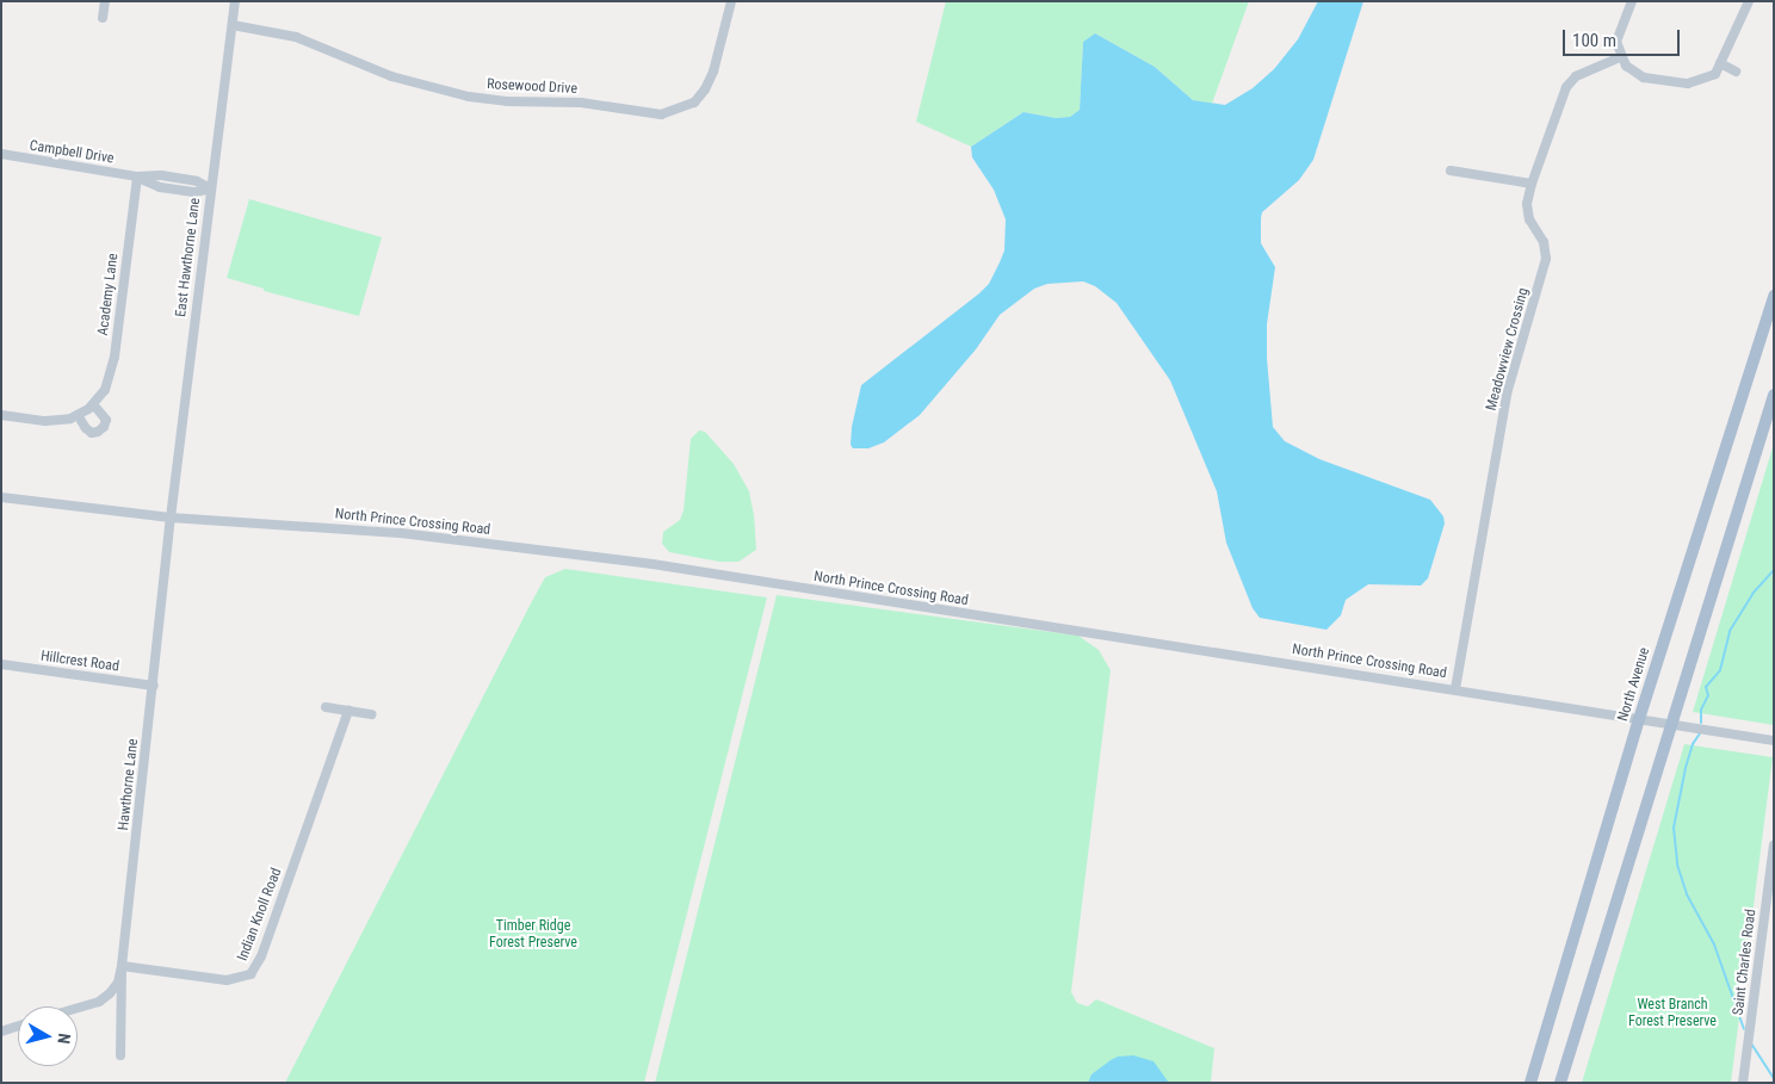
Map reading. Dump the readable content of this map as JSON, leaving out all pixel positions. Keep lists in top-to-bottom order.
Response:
{
  "streets": {
    "main road": ["North Avenue"],
    "street": [
      "Rosewood Drive",
      "Campbell Drive",
      "East Hawthorne Lane",
      "Academy Lane",
      "Meadowview Crossing",
      "North Prince Crossing Road",
      "Hillcrest Road",
      "Hawthorne Lane",
      "Indian Knoll Road",
      "Saint Charles Road"
    ]
  },
  "crossings": [
    ["Rosewood Drive", "East Hawthorne Lane"],
    ["Campbell Drive", "East Hawthorne Lane"],
    ["Campbell Drive", "Academy Lane"],
    ["East Hawthorne Lane", "North Prince Crossing Road"],
    ["East Hawthorne Lane", "Hawthorne Lane"],
    ["Meadowview Crossing", "North Prince Crossing Road"],
    ["North Prince Crossing Road", "North Avenue"],
    ["North Prince Crossing Road", "Hawthorne Lane"],
    ["Hillcrest Road", "Hawthorne Lane"],
    ["Hawthorne Lane", "Indian Knoll Road"]
  ],
  "parks": ["Timber Ridge Forest Preserve", "West Branch Forest Preserve"],
  "scale_bar": "100 m",
  "north": "right"
}
